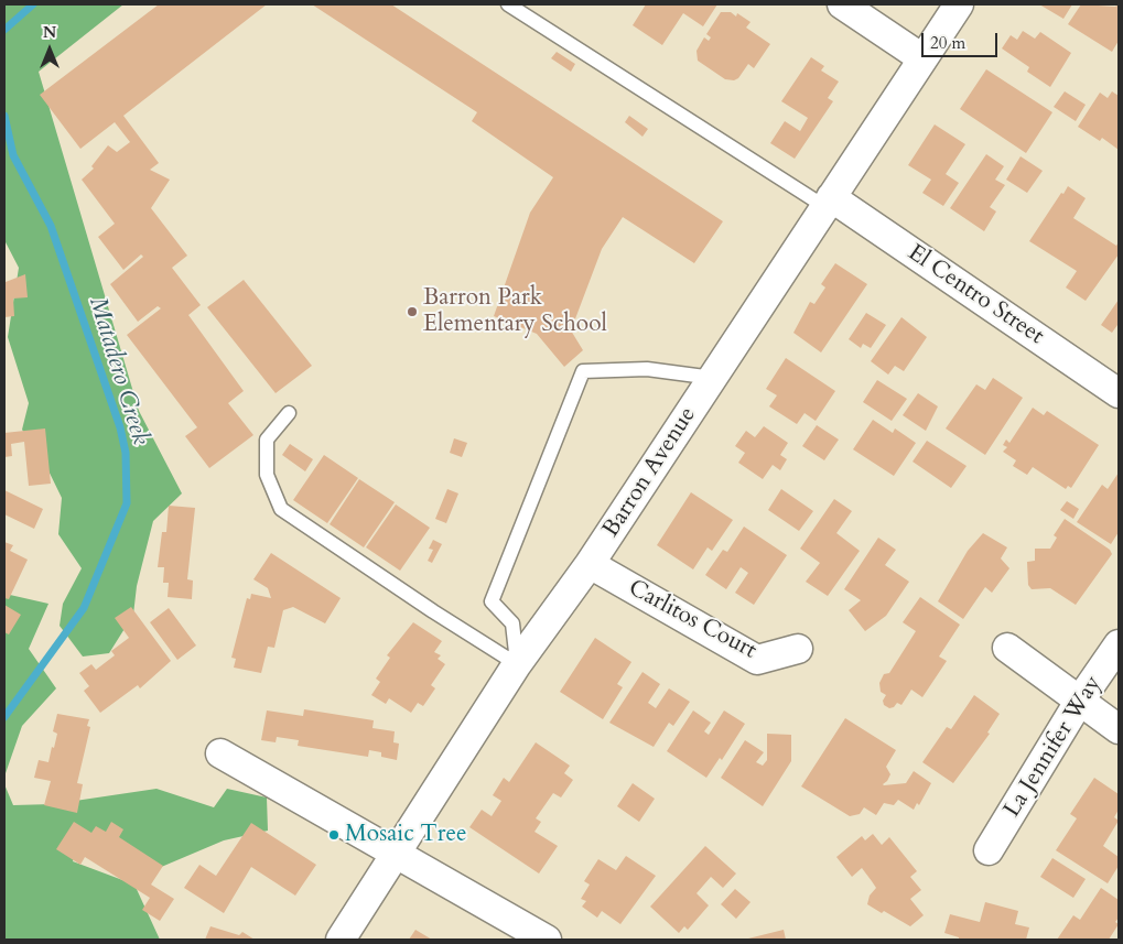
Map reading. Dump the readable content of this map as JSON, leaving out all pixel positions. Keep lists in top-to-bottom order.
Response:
{
  "streets": {
    "street": [
      "El Centro Street",
      "Barron Avenue",
      "Carlitos Court",
      "La Jennifer Way"
    ]
  },
  "crossings": [
    ["El Centro Street", "Barron Avenue"],
    ["Barron Avenue", "Carlitos Court"]
  ],
  "water": ["Matadero Creek"],
  "places": ["Barron Park Elementary School", "Mosaic Tree"],
  "scale_bar": "20 m",
  "north": "top"
}
